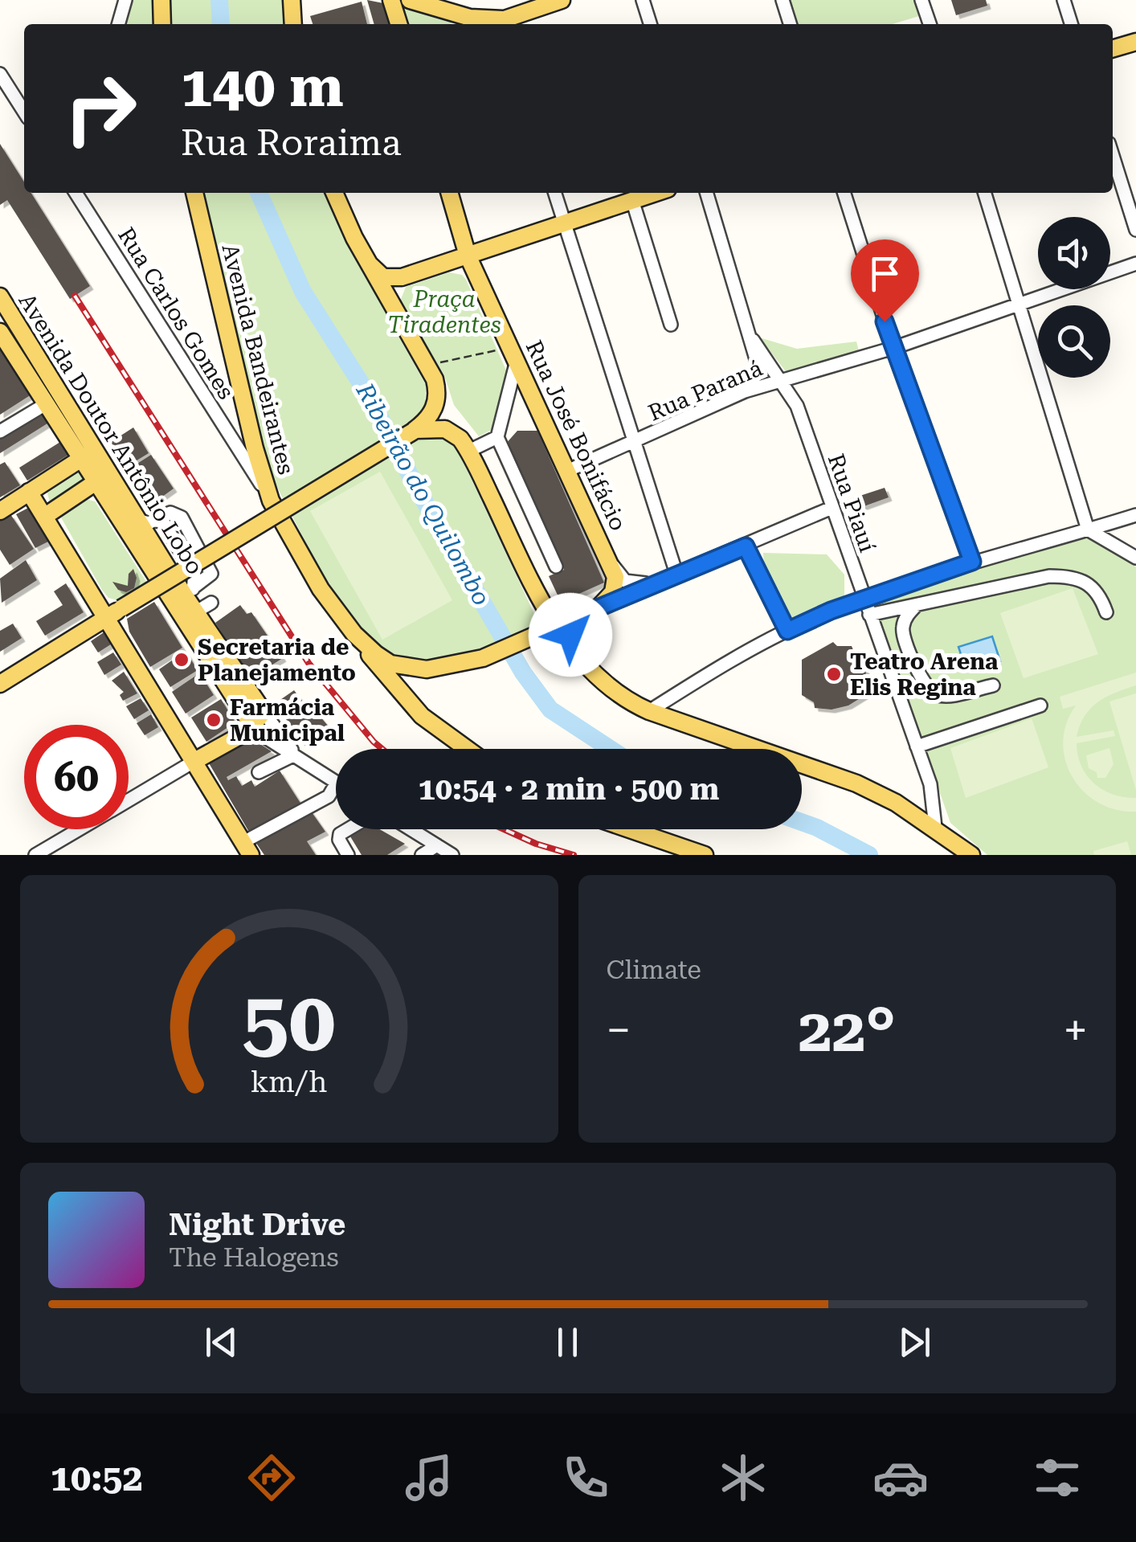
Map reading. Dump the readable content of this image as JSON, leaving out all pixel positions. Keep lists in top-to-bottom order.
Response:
{
  "streets": {
    "main road": ["Avenida Bandeirantes", "Avenida Doutor Antônio Lobo", "Rua José Bonifácio"],
    "street": ["Rua Carlos Gomes", "Rua Paraná", "Rua Piauí"]
  },
  "crossings": [
    ["Rua Carlos Gomes", "Avenida Bandeirantes"],
    ["Avenida Bandeirantes", "Rua José Bonifácio"],
    ["Rua Paraná", "Rua José Bonifácio"],
    ["Rua Paraná", "Rua Piauí"]
  ],
  "water": ["Ribeirão do Quilombo"],
  "parks": ["Praça Tiradentes"],
  "places": ["Secretaria de Planejamento", "Teatro Arena Elis Regina", "Farmácia Municipal"],
  "page": {
    "turn": ["140 m", "Rua Roraima"],
    "limit": "60",
    "trip": "10:54 · 2 min · 500 m",
    "tile": "Climate",
    "heat": ["−", "22°", "+"],
    "song": ["Night Drive", "The Halogens"],
    "tabs": "10:52",
    "gauge": ["50", "km/h"]
  }
}
